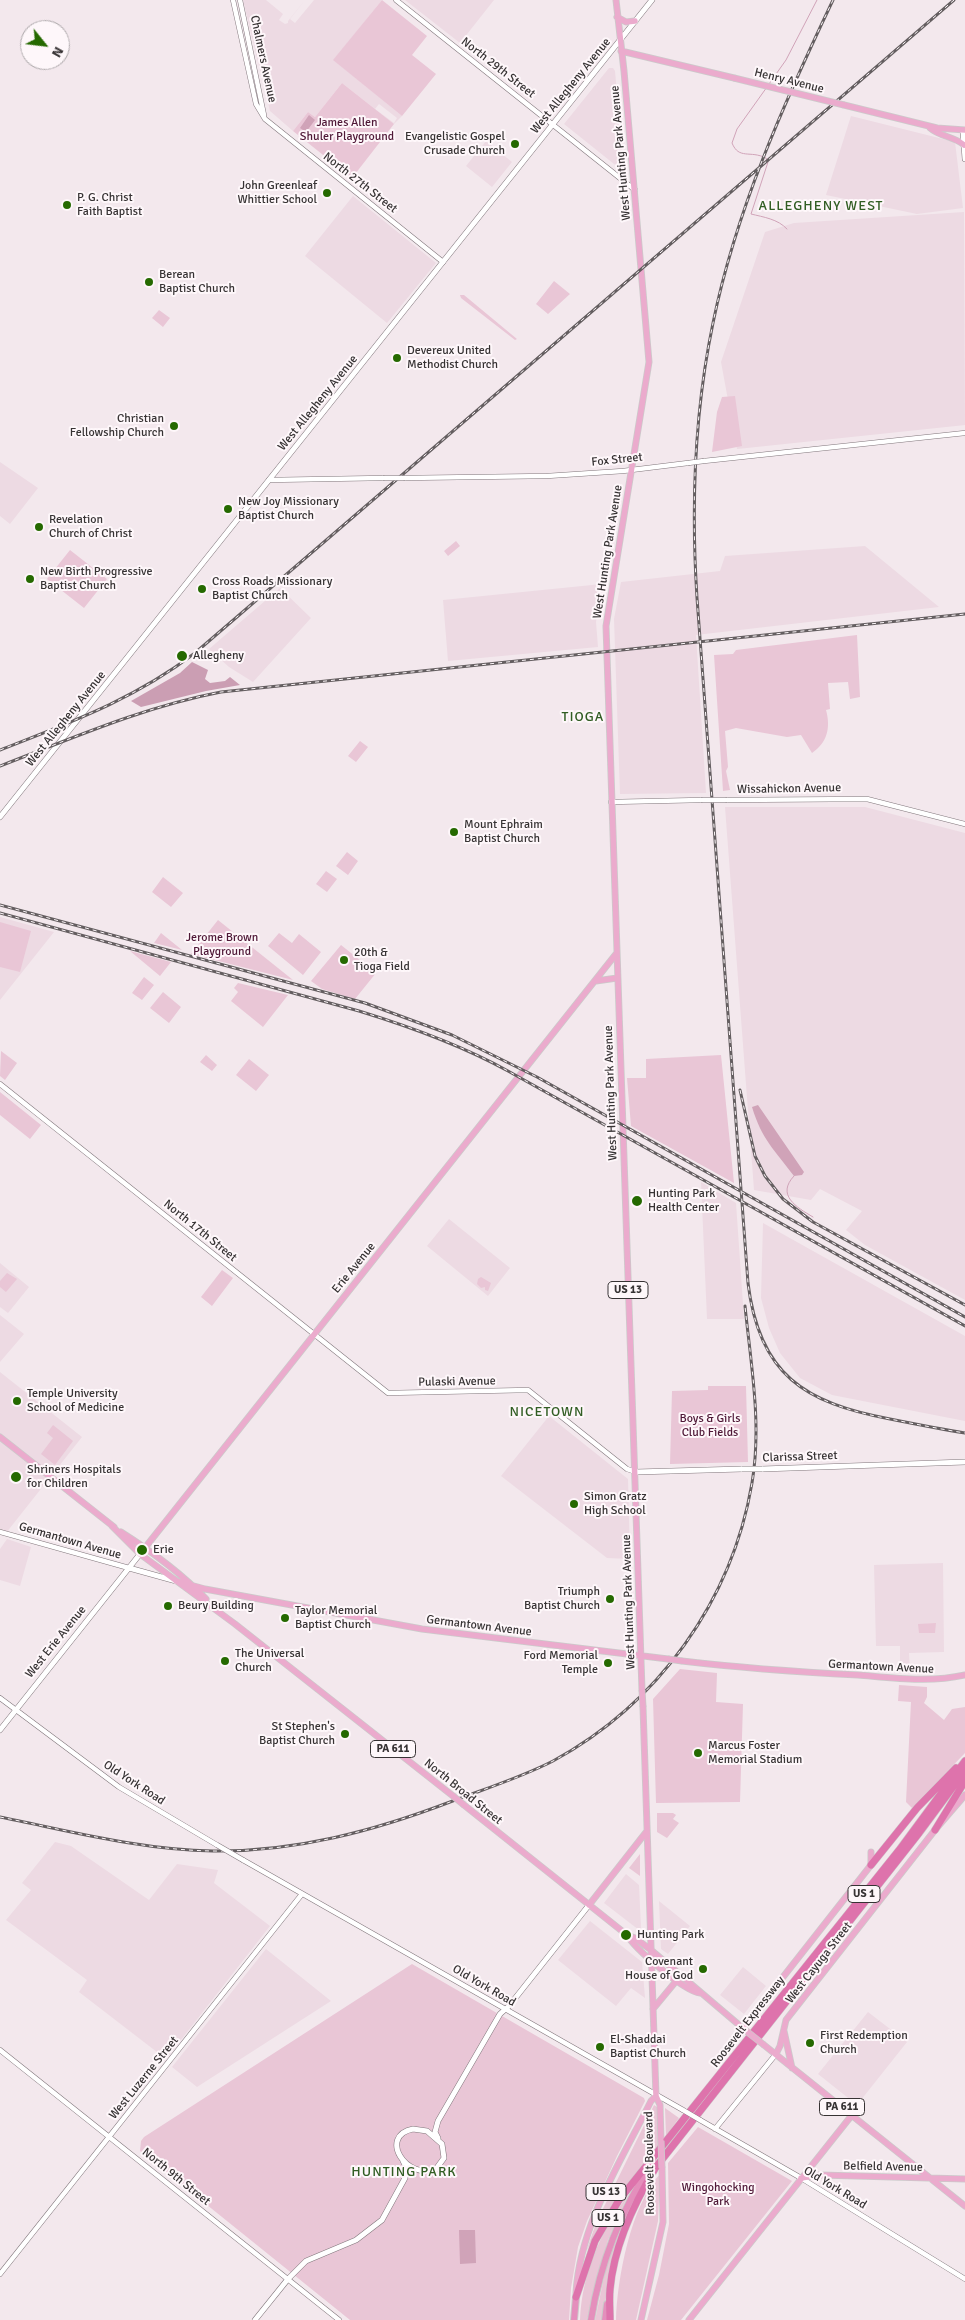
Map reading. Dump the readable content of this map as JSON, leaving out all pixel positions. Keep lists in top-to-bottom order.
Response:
{
  "streets": {
    "highway": ["US 1", "Roosevelt Expressway", "Roosevelt Boulevard"],
    "main road": [
      "Henry Avenue",
      "West Allegheny Avenue",
      "West Hunting Park Avenue",
      "Erie Avenue",
      "US 13",
      "Clarissa Street",
      "Germantown Avenue",
      "West Erie Avenue",
      "PA 611",
      "North Broad Street",
      "West Cayuga Street",
      "Belfield Avenue"
    ],
    "street": [
      "Chalmers Avenue",
      "North 29th Street",
      "North 27th Street",
      "Fox Street",
      "Wissahickon Avenue",
      "North 17th Street",
      "Pulaski Avenue",
      "Old York Road",
      "West Luzerne Street",
      "North 9th Street"
    ]
  },
  "crossings": [
    ["Chalmers Avenue", "North 27th Street"],
    ["North 29th Street", "West Allegheny Avenue"],
    ["North 29th Street", "West Hunting Park Avenue"],
    ["Henry Avenue", "West Allegheny Avenue"],
    ["Henry Avenue", "West Hunting Park Avenue"],
    ["West Allegheny Avenue", "West Hunting Park Avenue"],
    ["West Allegheny Avenue", "North 27th Street"],
    ["West Allegheny Avenue", "Fox Street"],
    ["West Hunting Park Avenue", "Fox Street"],
    ["West Hunting Park Avenue", "Wissahickon Avenue"],
    ["West Hunting Park Avenue", "Erie Avenue"],
    ["West Hunting Park Avenue", "US 13"],
    ["West Hunting Park Avenue", "Pulaski Avenue"],
    ["West Hunting Park Avenue", "Clarissa Street"],
    ["West Hunting Park Avenue", "Germantown Avenue"],
    ["North 17th Street", "Erie Avenue"],
    ["North 17th Street", "Pulaski Avenue"],
    ["Erie Avenue", "Germantown Avenue"],
    ["Erie Avenue", "West Erie Avenue"],
    ["Erie Avenue", "North Broad Street"],
    ["US 13", "Old York Road"],
    ["US 13", "North Broad Street"],
    ["US 13", "Roosevelt Boulevard"],
    ["Pulaski Avenue", "Clarissa Street"],
    ["Germantown Avenue", "West Erie Avenue"],
    ["Germantown Avenue", "North Broad Street"],
    ["West Erie Avenue", "Old York Road"],
    ["Old York Road", "West Luzerne Street"],
    ["Old York Road", "Roosevelt Boulevard"],
    ["Old York Road", "Belfield Avenue"],
    ["North Broad Street", "West Cayuga Street"],
    ["North Broad Street", "Belfield Avenue"],
    ["US 1", "Roosevelt Expressway"],
    ["US 1", "Roosevelt Boulevard"],
    ["West Luzerne Street", "North 9th Street"]
  ],
  "districts": [
    "ALLEGHENY WEST",
    "TIOGA",
    "NICETOWN",
    "HUNTING PARK"
  ],
  "parks": [
    "James Allen Shuler Playground",
    "Jerome Brown Playground",
    "Boys & Girls Club Fields",
    "Wingohocking Park"
  ],
  "places": [
    "Evangelistic Gospel Crusade Church",
    "John Greenleaf Whittier School",
    "P. G. Christ Faith Baptist",
    "Berean Baptist Church",
    "Devereux United Methodist Church",
    "Christian Fellowship Church",
    "New Joy Missionary Baptist Church",
    "Revelation Church of Christ",
    "New Birth Progressive Baptist Church",
    "Cross Roads Missionary Baptist Church",
    "Allegheny",
    "Mount Ephraim Baptist Church",
    "20th & Tioga Field",
    "Hunting Park Health Center",
    "Temple University School of Medicine",
    "Shriners Hospitals for Children",
    "Simon Gratz High School",
    "Erie",
    "Triumph Baptist Church",
    "Beury Building",
    "Taylor Memorial Baptist Church",
    "The Universal Church",
    "Ford Memorial Temple",
    "St Stephen's Baptist Church",
    "Marcus Foster Memorial Stadium",
    "Hunting Park",
    "Covenant House of God",
    "First Redemption Church",
    "El-Shaddai Baptist Church"
  ],
  "north": "bottom right"
}
